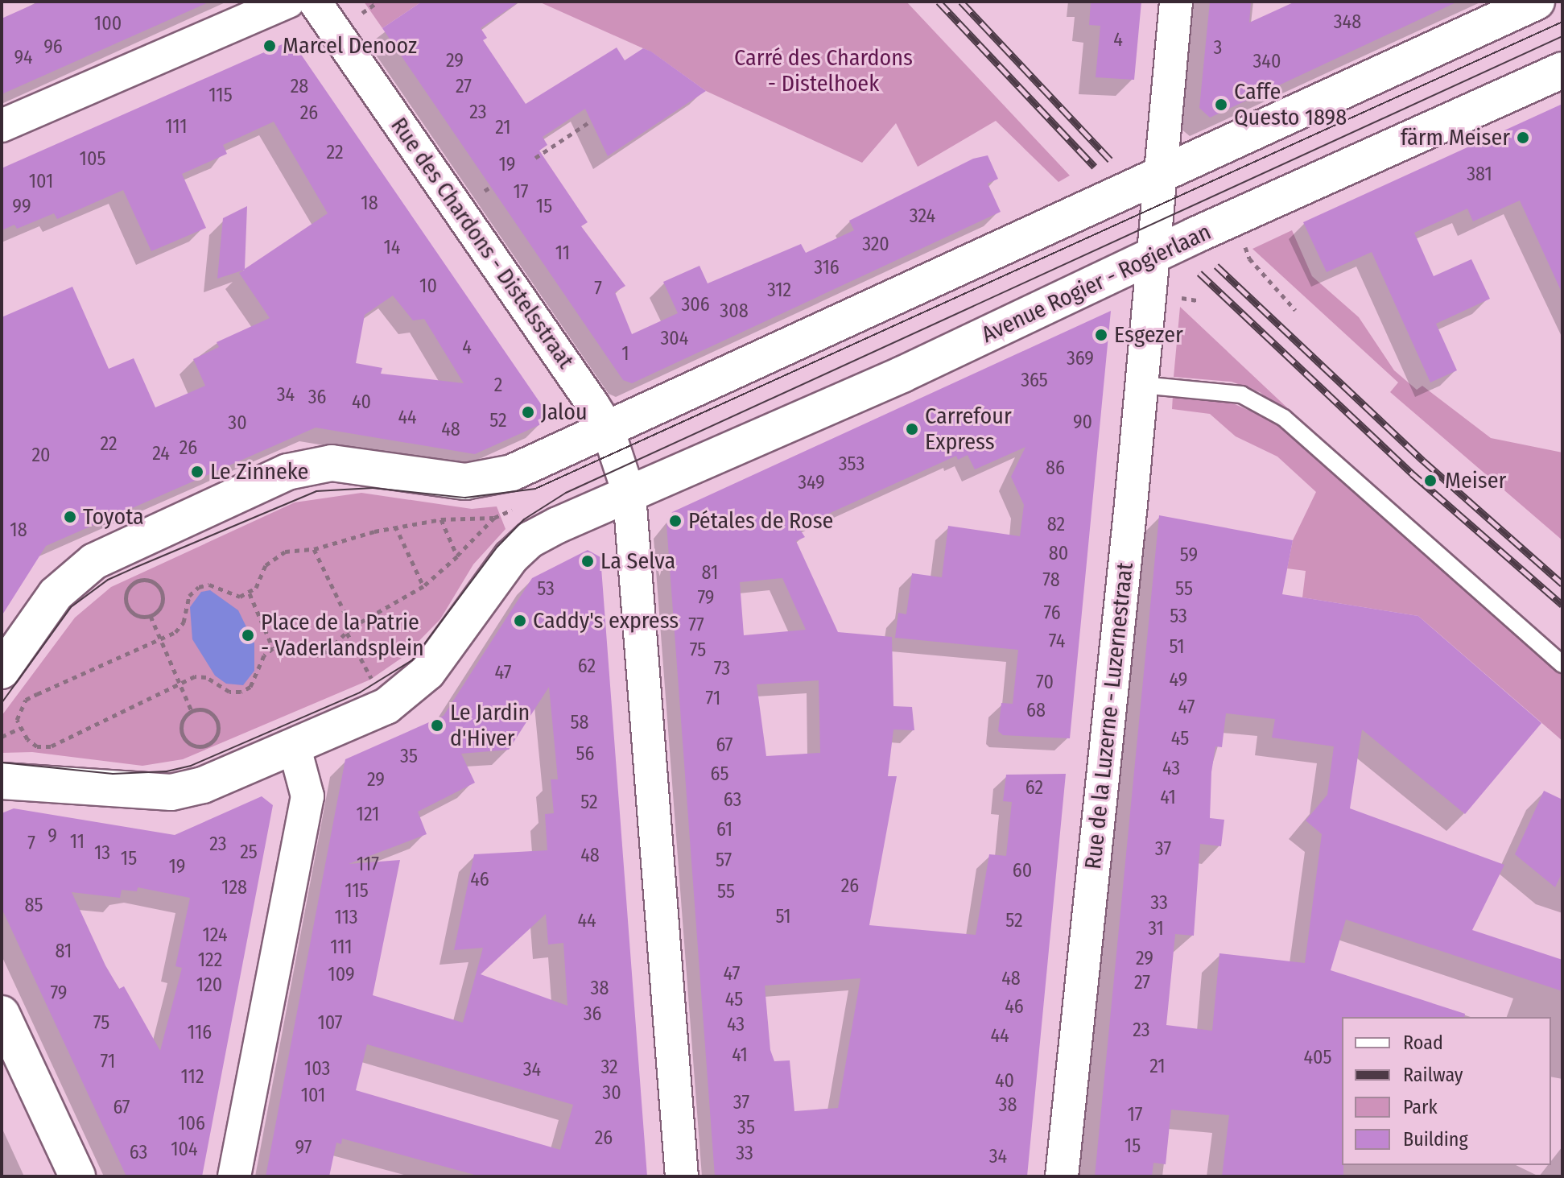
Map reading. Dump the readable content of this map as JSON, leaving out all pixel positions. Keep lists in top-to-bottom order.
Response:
{
  "streets": {
    "street": ["Rue des Chardons - Distelsstraat", "Avenue Rogier - Rogierlaan", "Rue de la Luzerne - Luzernestraat"]
  },
  "crossings": [
    ["Rue des Chardons - Distelsstraat", "Avenue Rogier - Rogierlaan"],
    ["Avenue Rogier - Rogierlaan", "Rue de la Luzerne - Luzernestraat"]
  ],
  "parks": ["Carré des Chardons - Distelhoek"],
  "places": [
    "Marcel Denooz",
    "Caffe Questo 1898",
    "färm Meiser",
    "Esgezer",
    "Jalou",
    "Carrefour Express",
    "Le Zinneke",
    "Meiser",
    "Toyota",
    "Pétales de Rose",
    "La Selva",
    "Caddy's express",
    "Place de la Patrie - Vaderlandsplein",
    "Le Jardin d'Hiver"
  ],
  "house_numbers": [
    "348",
    "100",
    "4",
    "96",
    "3",
    "94",
    "29",
    "340",
    "28",
    "27",
    "115",
    "23",
    "26",
    "111",
    "21",
    "22",
    "105",
    "19",
    "381",
    "101",
    "17",
    "18",
    "99",
    "15",
    "324",
    "320",
    "14",
    "11",
    "316",
    "10",
    "7",
    "312",
    "306",
    "308",
    "304",
    "4",
    "1",
    "369",
    "365",
    "2",
    "34",
    "36",
    "40",
    "44",
    "52",
    "90",
    "30",
    "48",
    "22",
    "26",
    "24",
    "20",
    "353",
    "86",
    "349",
    "82",
    "18",
    "80",
    "59",
    "81",
    "78",
    "53",
    "55",
    "79",
    "76",
    "53",
    "77",
    "74",
    "51",
    "75",
    "62",
    "73",
    "47",
    "49",
    "70",
    "71",
    "47",
    "68",
    "58",
    "45",
    "67",
    "56",
    "35",
    "43",
    "65",
    "29",
    "62",
    "41",
    "63",
    "52",
    "121",
    "61",
    "9",
    "11",
    "7",
    "23",
    "37",
    "25",
    "13",
    "48",
    "15",
    "57",
    "117",
    "19",
    "60",
    "46",
    "26",
    "128",
    "115",
    "55",
    "33",
    "85",
    "51",
    "113",
    "44",
    "52",
    "31",
    "124",
    "111",
    "81",
    "29",
    "122",
    "47",
    "109",
    "48",
    "27",
    "120",
    "38",
    "79",
    "45",
    "46",
    "36",
    "75",
    "107",
    "43",
    "23",
    "116",
    "44",
    "41",
    "405",
    "71",
    "21",
    "32",
    "103",
    "34",
    "112",
    "40",
    "30",
    "101",
    "37",
    "38",
    "67",
    "17",
    "106",
    "35",
    "26",
    "15",
    "97",
    "104",
    "63",
    "33",
    "34"
  ],
  "legend": [
    "Road",
    "Railway",
    "Park",
    "Building"
  ]
}
